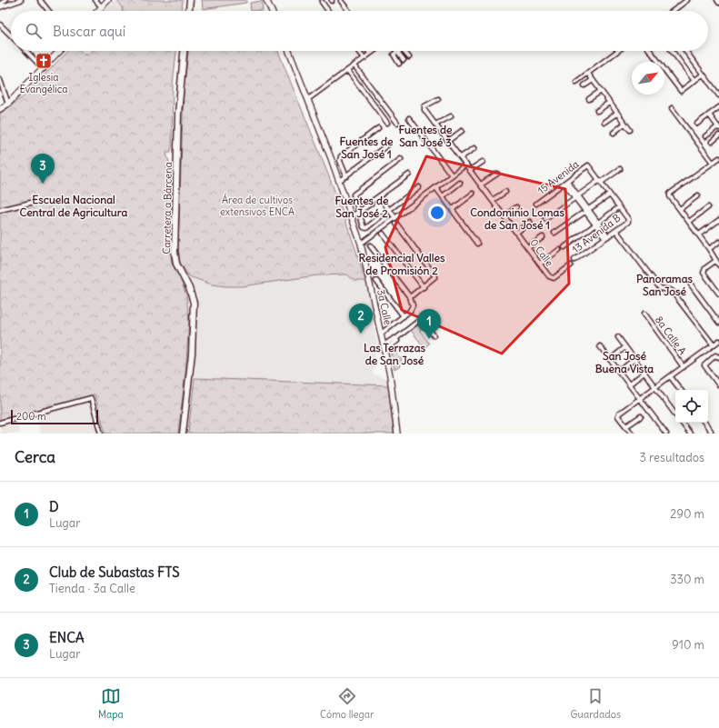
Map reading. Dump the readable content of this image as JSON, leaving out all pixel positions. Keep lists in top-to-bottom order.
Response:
{
  "streets": {
    "main road": ["Carretera a Bárcena", "3a Calle"],
    "street": [
      "15 Avenida",
      "13 Avenida B",
      "0 Calle",
      "8a Calle A"
    ]
  },
  "districts": [
    "Fuentes de San José 3",
    "Fuentes de San José 1",
    "Escuela Nacional Central de Agricultura",
    "Fuentes de San José 2",
    "Condominio Lomas de San José 1",
    "Residencial Valles de Promisión 2",
    "Panoramas San José",
    "Las Terrazas de San José",
    "San José Buena Vista"
  ],
  "parks": ["Área de cultivos extensivos ENCA"],
  "places": {
    "church": ["Iglesia Evangélica"]
  },
  "scale_bar": "200 m",
  "north": "top right",
  "page": {
    "search": "Buscar aquí",
    "pins": ["3", "2", "1"],
    "scale": "200 m",
    "heading": ["Cerca", "3 resultados"],
    "list": [
      {
        "mark": "1",
        "name": "D",
        "note": "Lugar",
        "value": "290 m"
      },
      {
        "mark": "2",
        "name": "Club de Subastas FTS",
        "note": "Tienda · 3a Calle",
        "value": "330 m"
      },
      {
        "mark": "3",
        "name": "ENCA",
        "note": "Lugar",
        "value": "910 m"
      }
    ],
    "nav": ["Mapa", "Cómo llegar", "Guardados"]
  }
}
